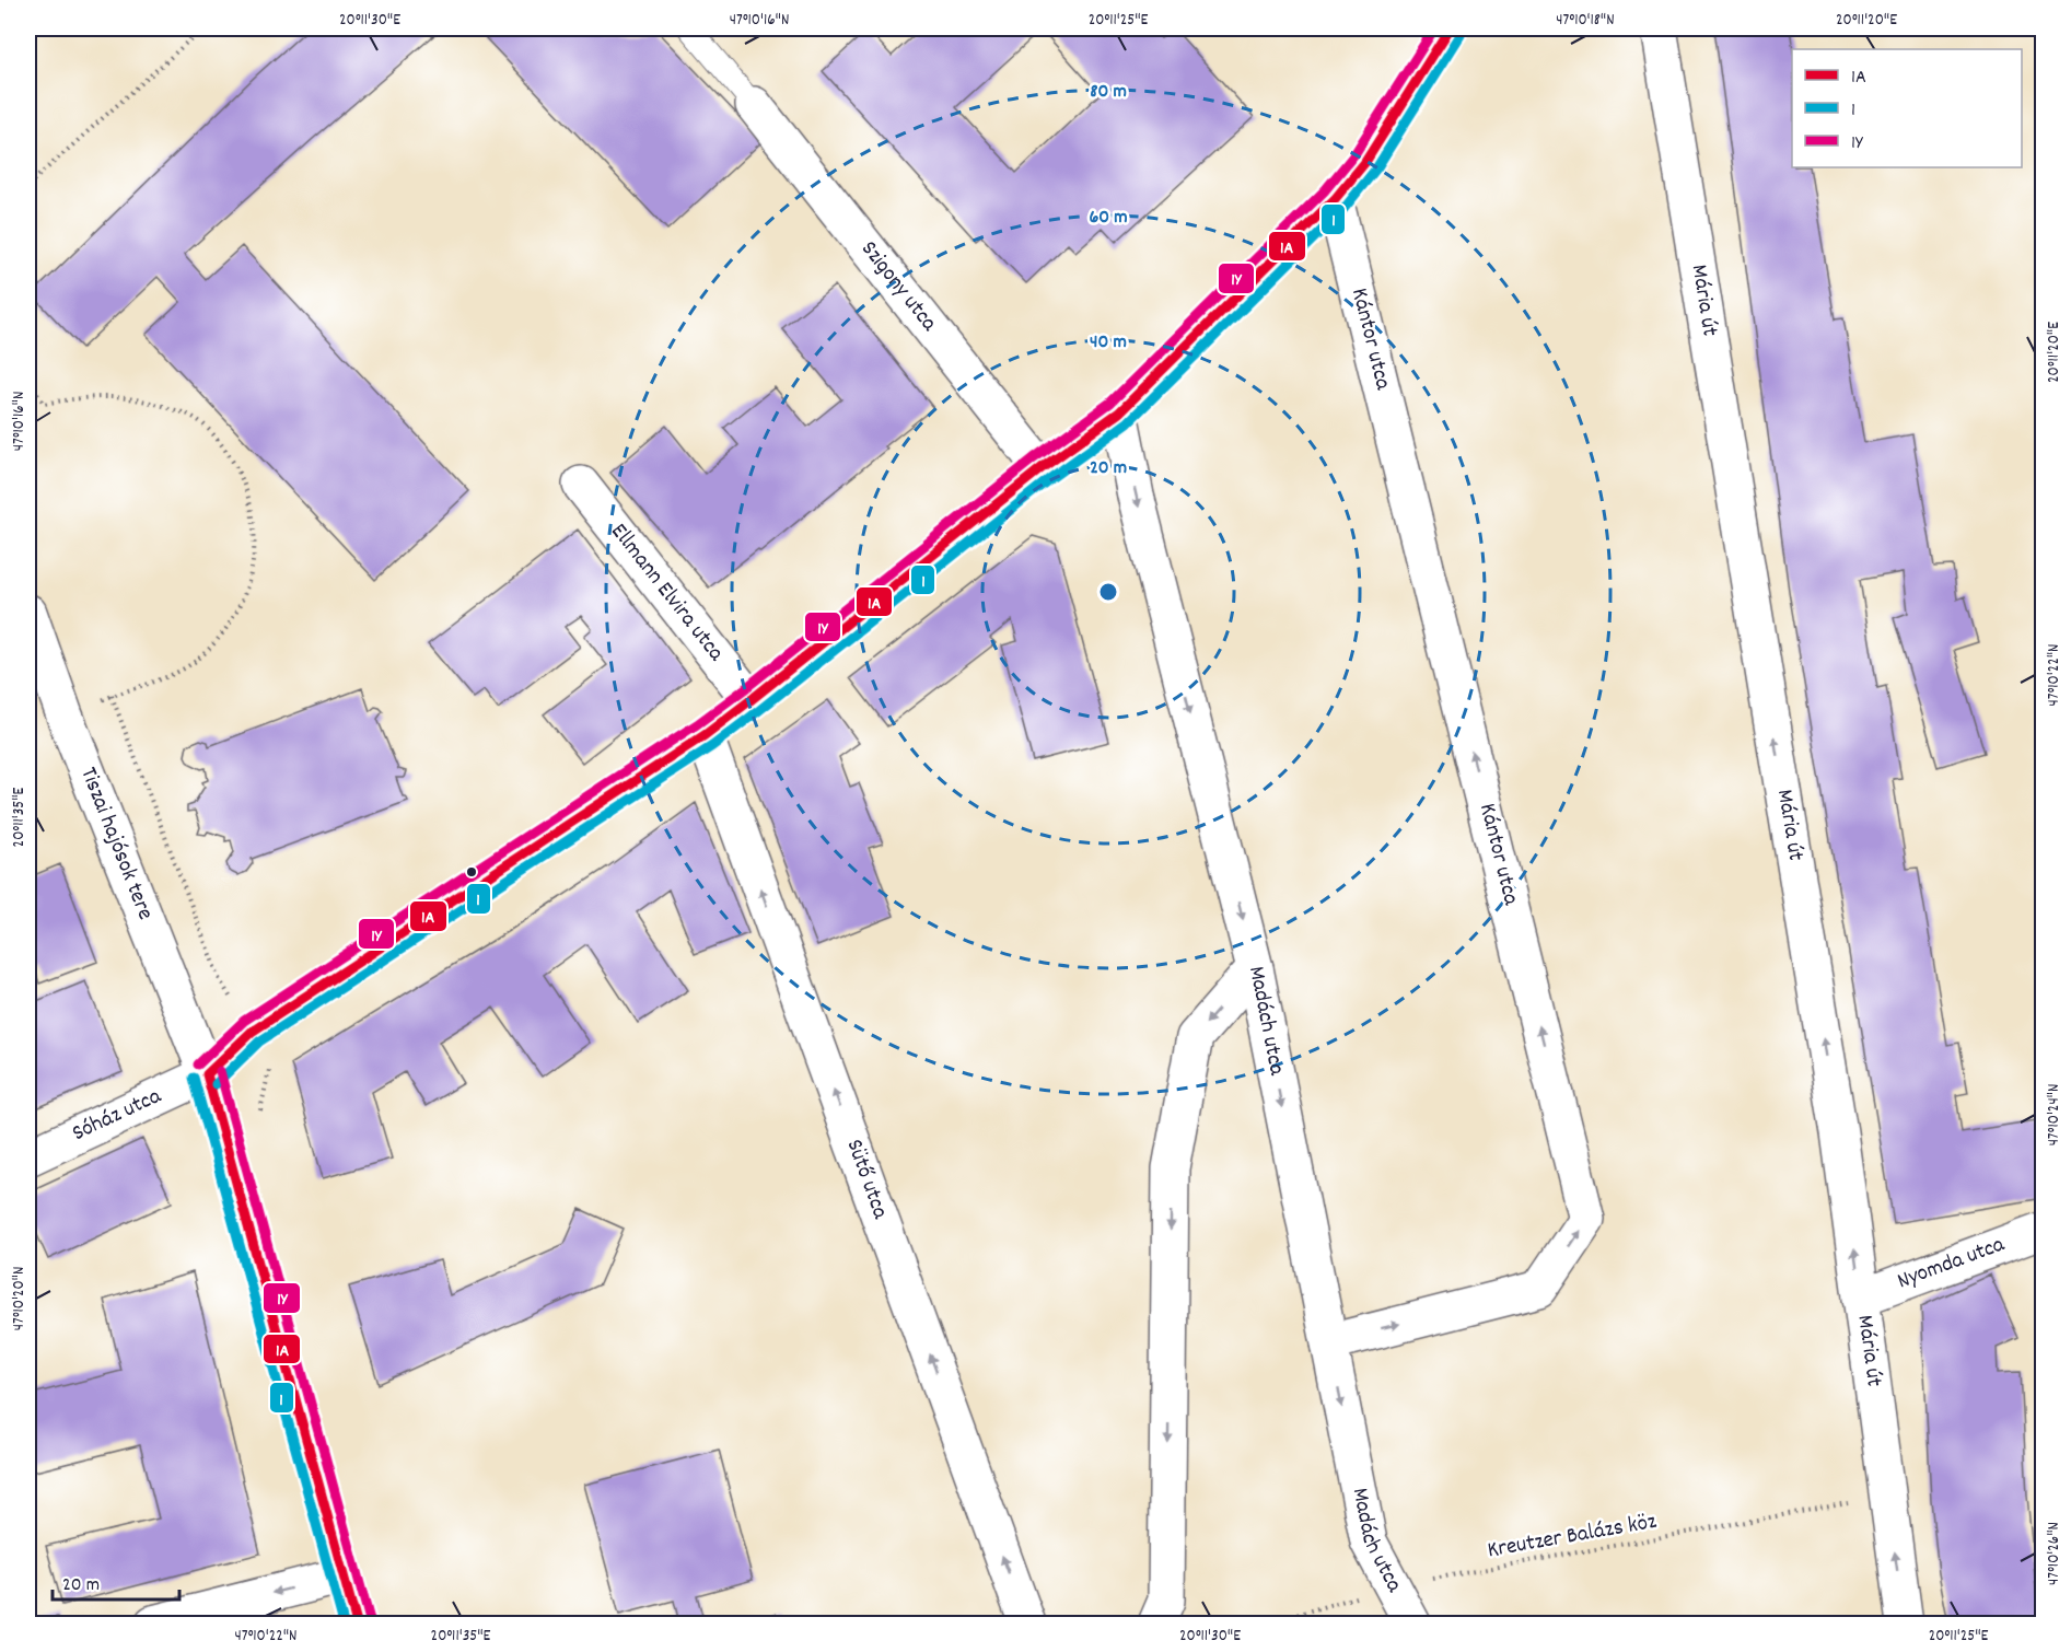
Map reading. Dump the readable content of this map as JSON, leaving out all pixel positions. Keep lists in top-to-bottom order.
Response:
{
  "streets": {
    "street": [
      "Szigony utca",
      "Mária út",
      "Kántor utca",
      "Ellmann Elvira utca",
      "Tiszai hajósok tere",
      "Madách utca",
      "Sóház utca",
      "Sütő utca",
      "Nyomda utca"
    ],
    "path": ["Kreutzer Balázs köz"]
  },
  "crossings": [
    ["Szigony utca", "Sóház utca"],
    ["Mária út", "Nyomda utca"],
    ["Mária út", "Kreutzer Balázs köz"],
    ["Kántor utca", "Madách utca"],
    ["Kántor utca", "Sóház utca"],
    ["Ellmann Elvira utca", "Sóház utca"],
    ["Tiszai hajósok tere", "Sóház utca"],
    ["Madách utca", "Sóház utca"],
    ["Madách utca", "Kreutzer Balázs köz"],
    ["Sóház utca", "Sütő utca"]
  ],
  "one_way": ["Mária út", "Kántor utca", "Sütő utca"],
  "lines": ["transit line 1A", "transit line 1Y", "transit line 1"],
  "legend": ["1A", "1", "1Y"],
  "scale_bar": "20 m",
  "coordinates": [
    "20°11'30\"E",
    "47°10'16\"N",
    "20°11'25\"E",
    "47°10'18\"N",
    "20°11'20\"E",
    "47°10'22\"N",
    "20°11'35\"E",
    "47°10'24\"N",
    "47°10'20\"N",
    "47°10'26\"N"
  ],
  "rings": [
    "80 m",
    "60 m",
    "40 m",
    "20 m"
  ]
}
